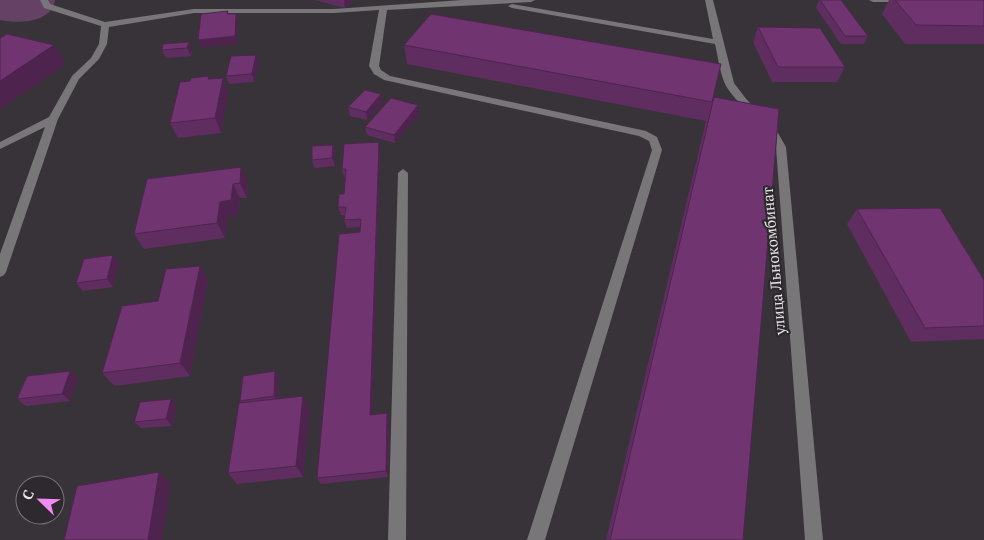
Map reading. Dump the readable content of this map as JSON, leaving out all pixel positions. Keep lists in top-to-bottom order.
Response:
{
  "streets": {
    "lane": ["улица Льнокомбинат"]
  },
  "north": "top left"
}
